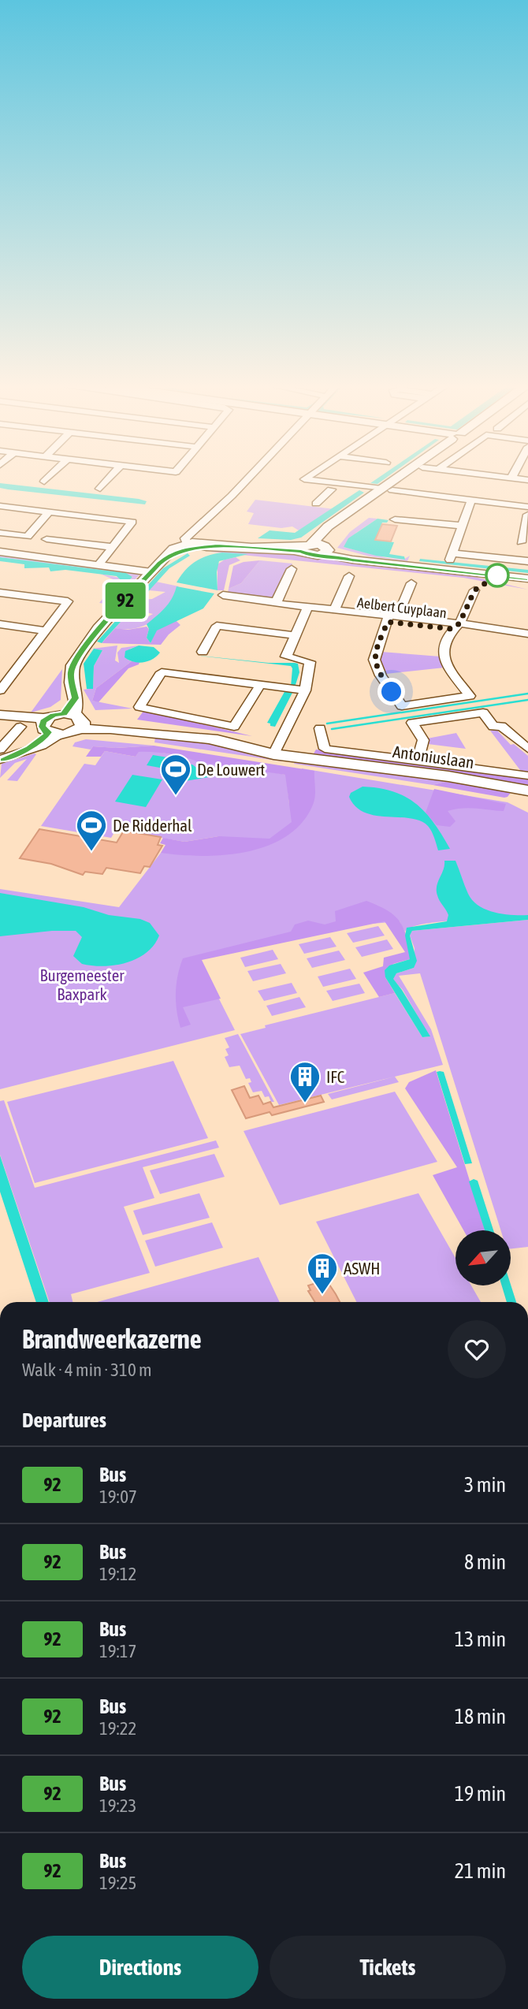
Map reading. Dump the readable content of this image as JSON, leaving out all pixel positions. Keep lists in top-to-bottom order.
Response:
{
  "streets": {
    "main road": ["Antoniuslaan"],
    "street": ["Aelbert Cuyplaan"]
  },
  "parks": ["Burgemeester Baxpark"],
  "places": {
    "sports": ["De Louwert", "De Ridderhal"],
    "building": ["IFC", "ASWH"]
  },
  "lines": ["bus line 92"],
  "north": "bottom left",
  "page": {
    "on_map": "92",
    "heading": [
      ["Brandweerkazerne", "Walk · 4 min · 310 m"],
      "Departures"
    ],
    "list": [
      {
        "mark": "92",
        "name": "Bus",
        "note": "19:07",
        "value": "3 min"
      },
      {
        "mark": "92",
        "name": "Bus",
        "note": "19:12",
        "value": "8 min"
      },
      {
        "mark": "92",
        "name": "Bus",
        "note": "19:17",
        "value": "13 min"
      },
      {
        "mark": "92",
        "name": "Bus",
        "note": "19:22",
        "value": "18 min"
      },
      {
        "mark": "92",
        "name": "Bus",
        "note": "19:23",
        "value": "19 min"
      },
      {
        "mark": "92",
        "name": "Bus",
        "note": "19:25",
        "value": "21 min"
      }
    ],
    "buttons": ["Directions", "Tickets"]
  }
}
